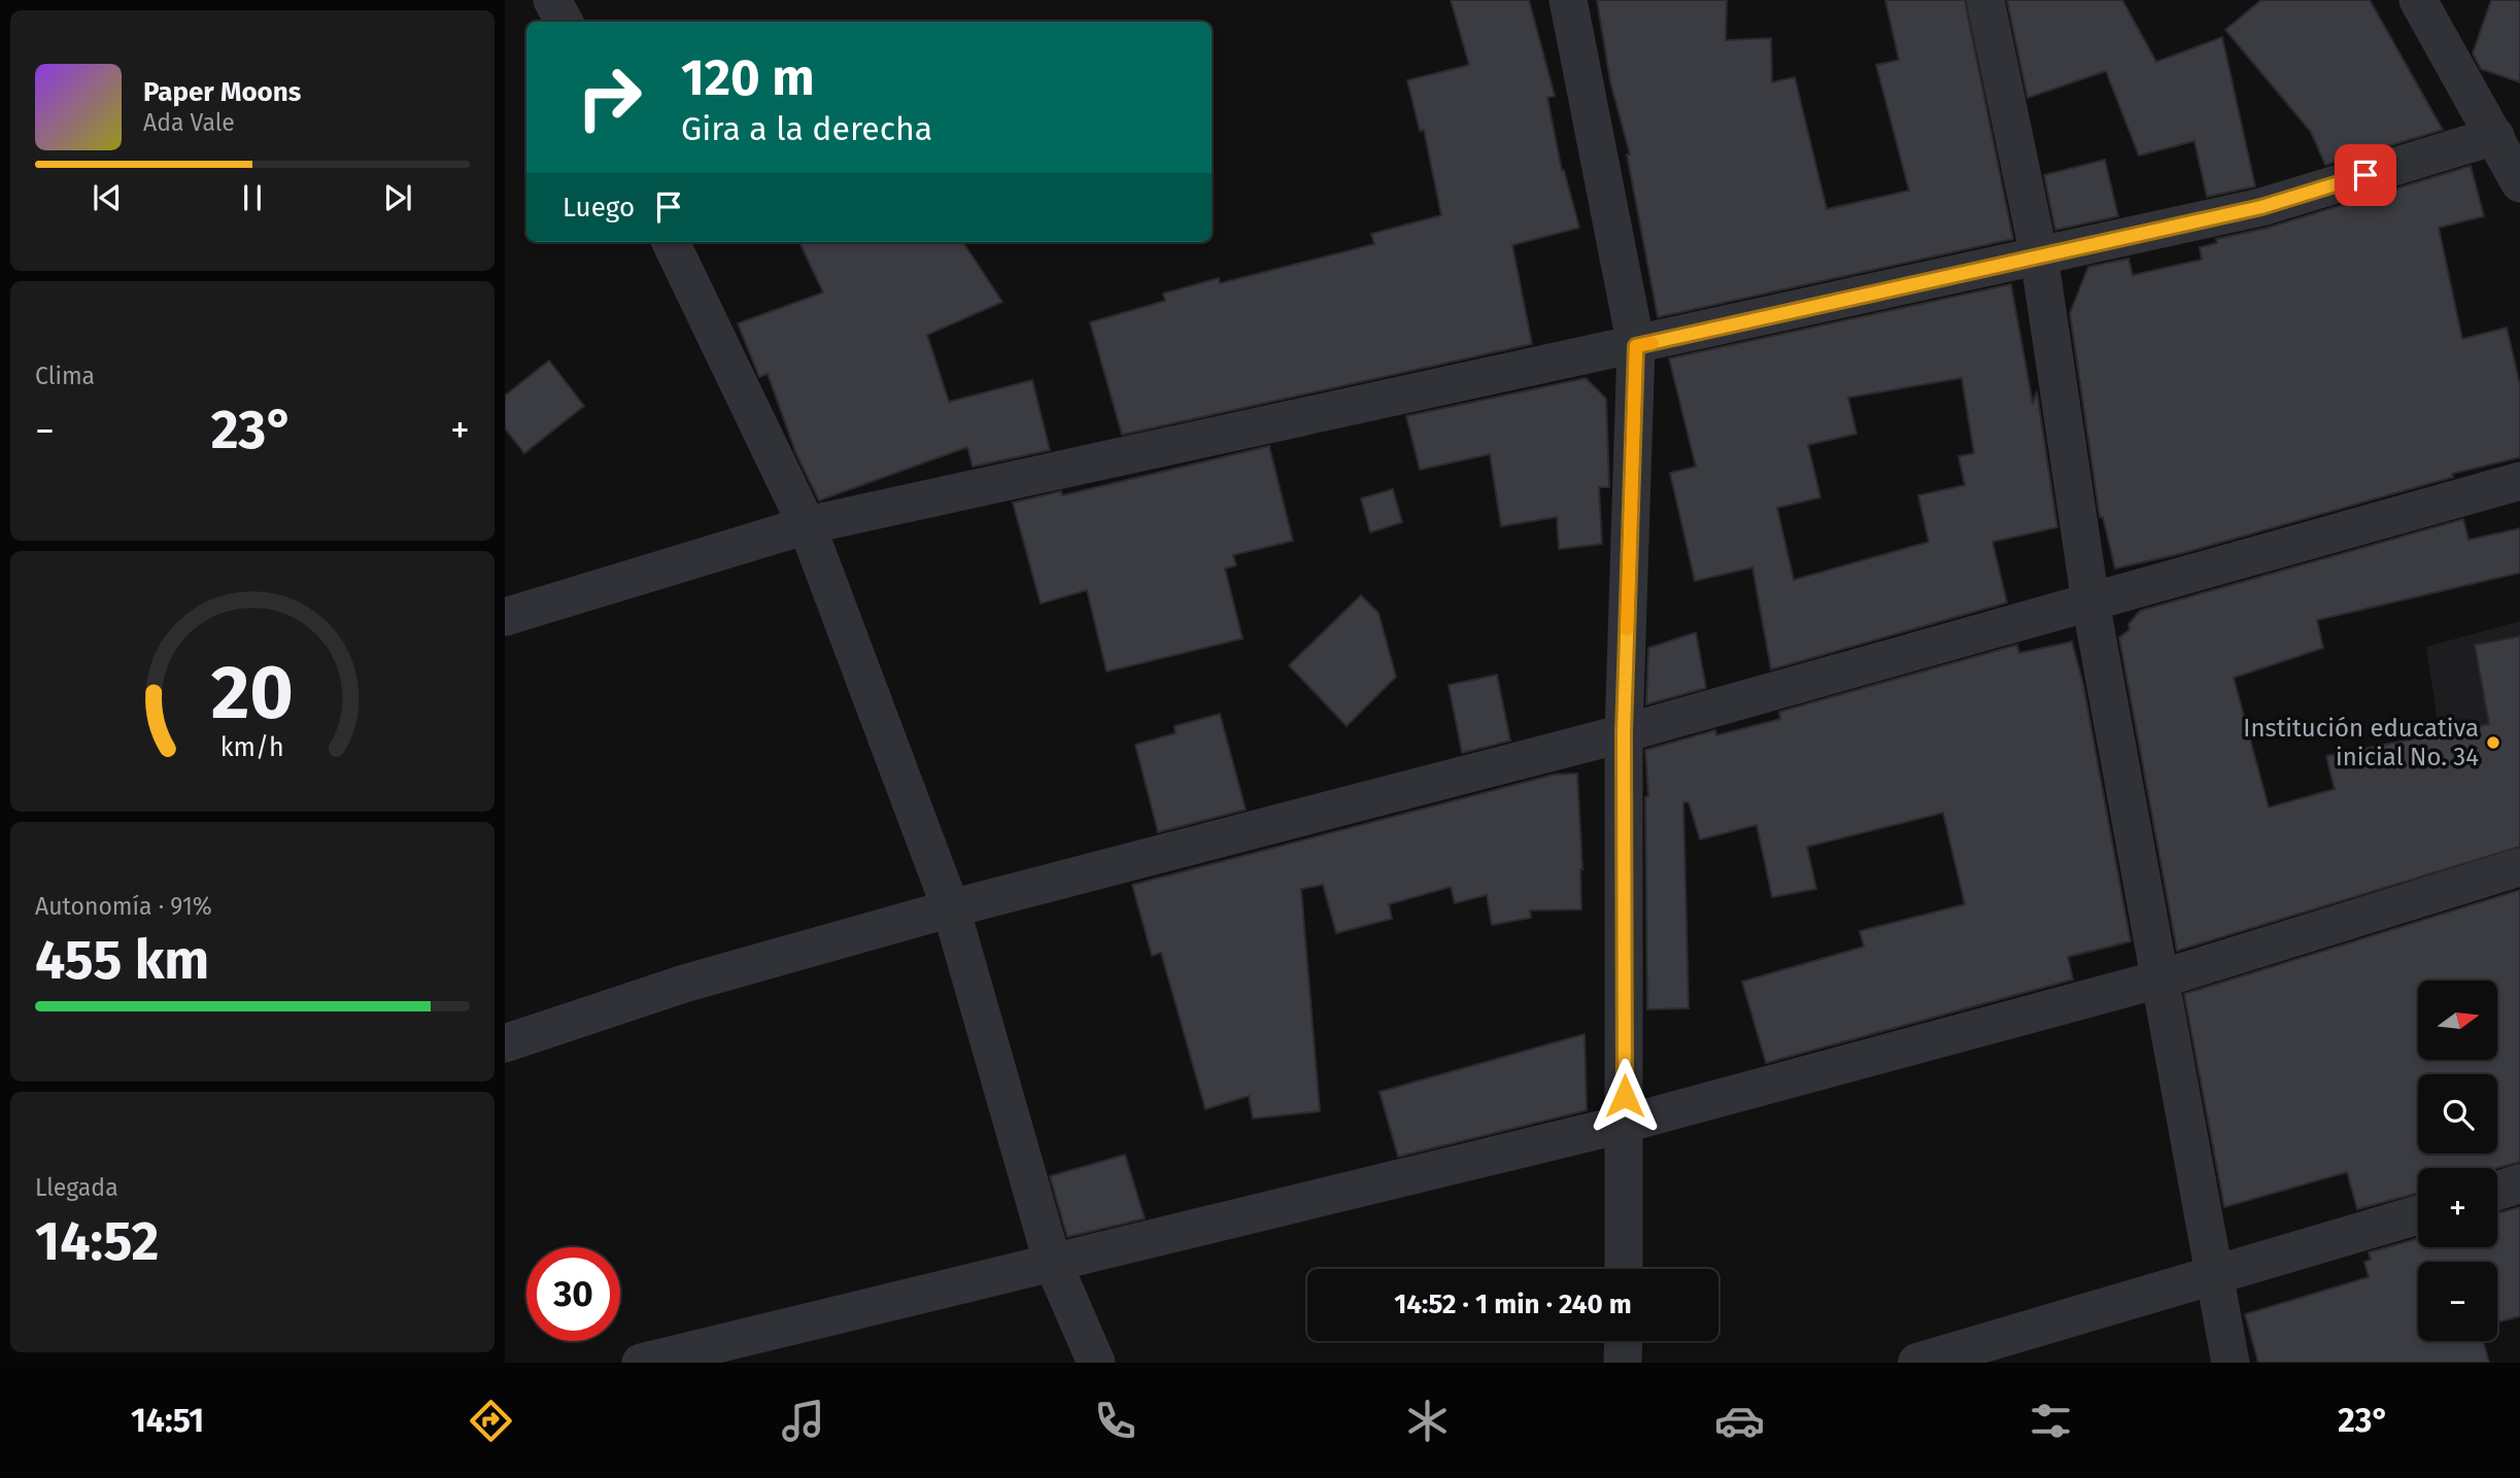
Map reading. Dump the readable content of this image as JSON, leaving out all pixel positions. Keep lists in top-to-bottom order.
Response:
{
  "places": ["Institución educativa inicial No. 34"],
  "north": "right",
  "page": {
    "turn": ["120 m", "Gira a la derecha"],
    "song": ["Paper Moons", "Ada Vale"],
    "then": "Luego",
    "tile": [
      "Clima",
      ["Autonomía · 91%", "455 km"],
      ["Llegada", "14:52"]
    ],
    "heat": ["−", "23°", "+"],
    "map_buttons": ["+", "−"],
    "limit": "30",
    "trip": "14:52 · 1 min · 240 m",
    "tabs": ["14:51", "23°"],
    "gauge": ["20", "km/h"]
  }
}
